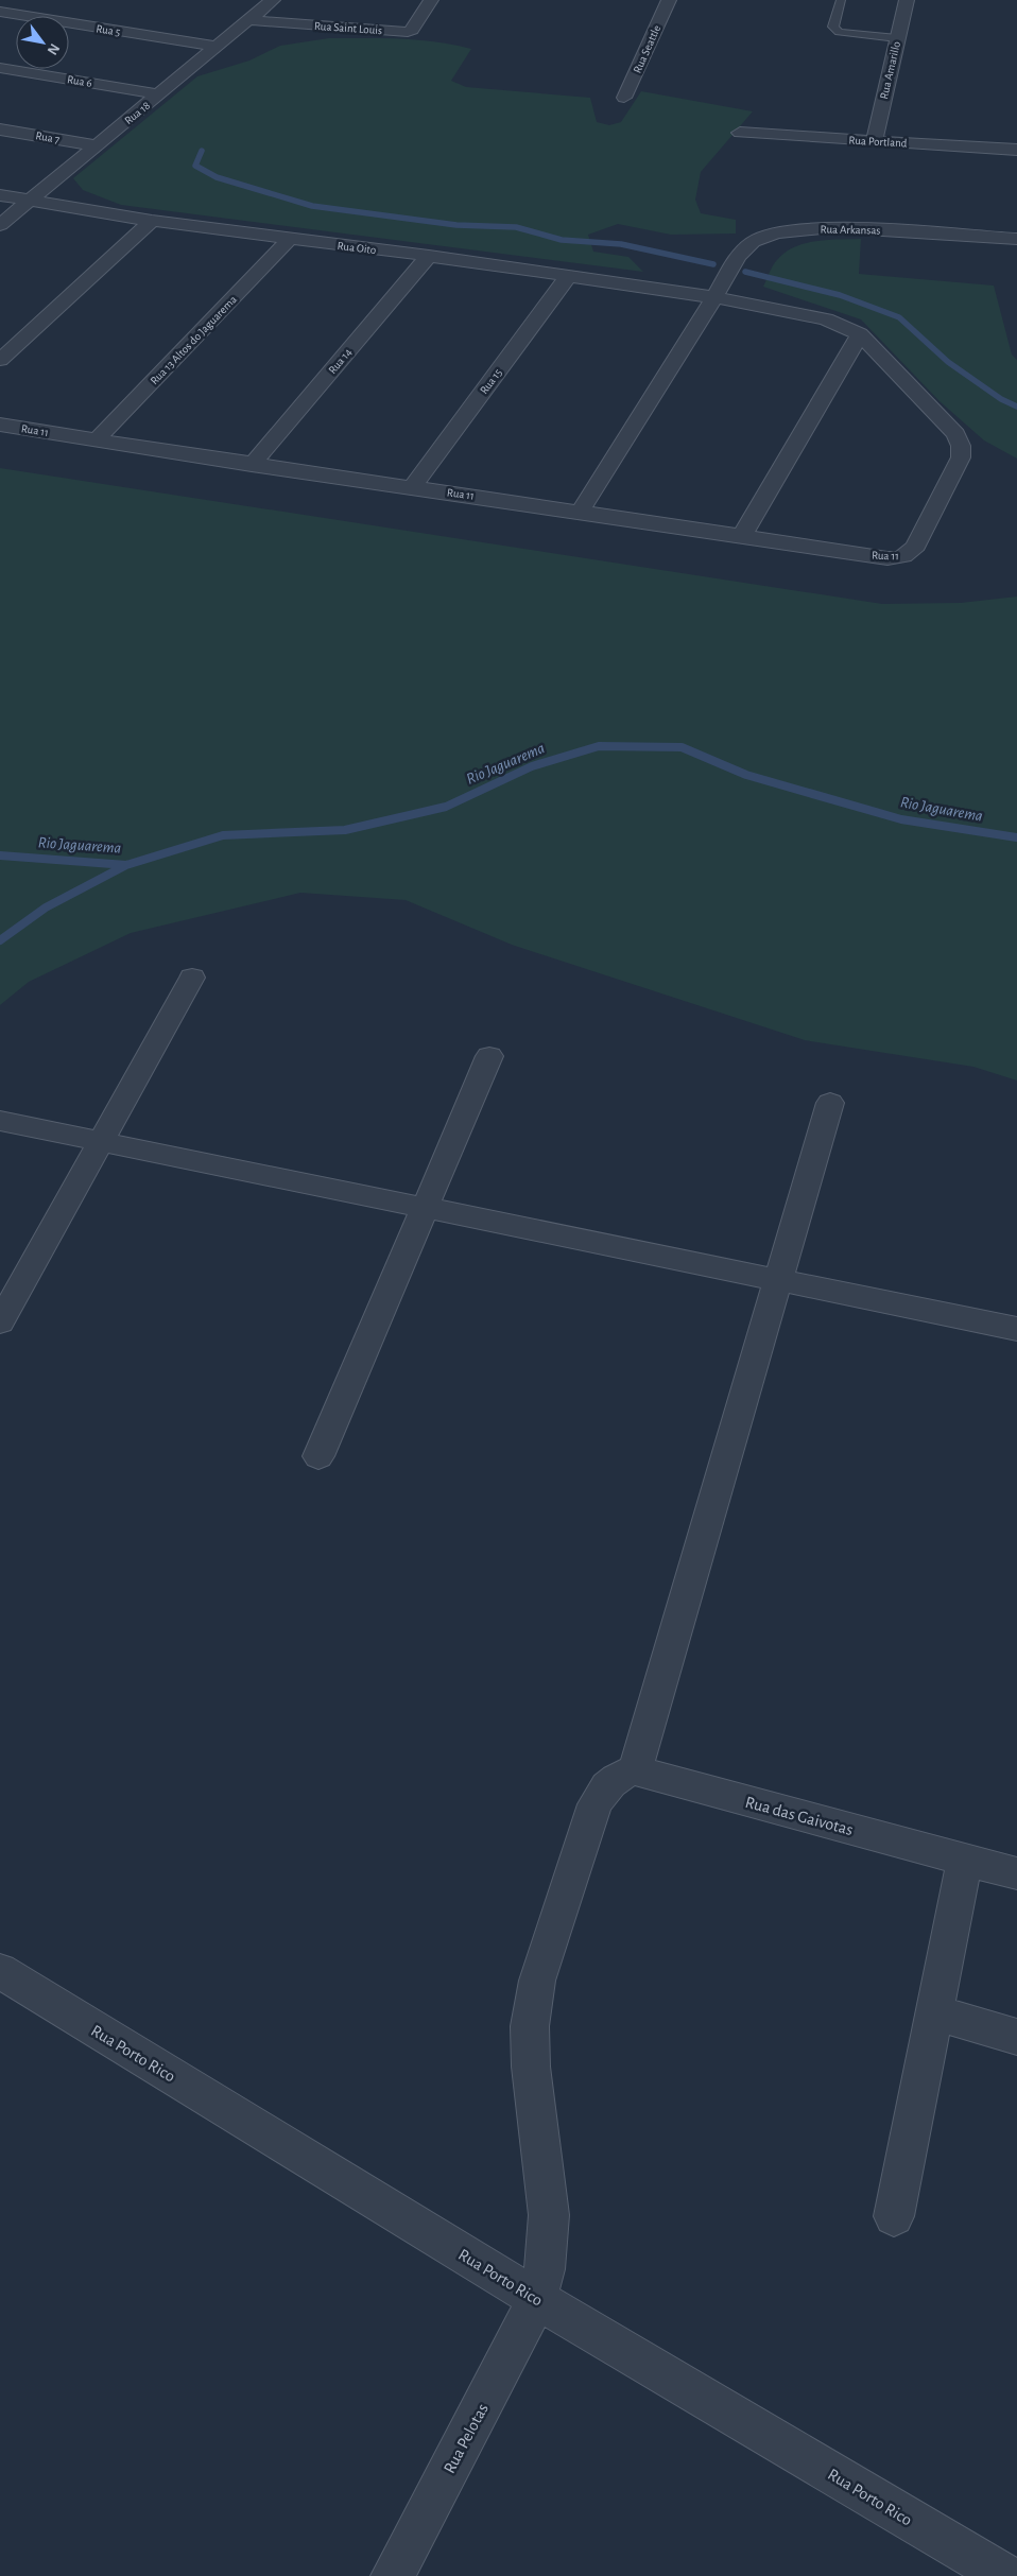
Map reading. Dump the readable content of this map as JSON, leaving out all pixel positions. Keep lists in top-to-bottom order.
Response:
{
  "streets": {
    "street": [
      "Rua Saint Louis",
      "Rua 5",
      "Rua Seattle",
      "Rua Amarillo",
      "Rua 6",
      "Rua 18",
      "Rua 7",
      "Rua Portland",
      "Rua Arkansas",
      "Rua Oito",
      "Rua 13 Altos do Jaguarema",
      "Rua 14",
      "Rua 15",
      "Rua 11",
      "Rua das Gaivotas",
      "Rua Porto Rico",
      "Rua Pelotas"
    ]
  },
  "crossings": [
    ["Rua Saint Louis", "Rua 18"],
    ["Rua 5", "Rua 18"],
    ["Rua Amarillo", "Rua Portland"],
    ["Rua 6", "Rua 18"],
    ["Rua 18", "Rua 7"],
    ["Rua 18", "Rua Oito"],
    ["Rua Arkansas", "Rua Oito"],
    ["Rua Arkansas", "Rua 11"],
    ["Rua Oito", "Rua 13 Altos do Jaguarema"],
    ["Rua Oito", "Rua 14"],
    ["Rua Oito", "Rua 15"],
    ["Rua Oito", "Rua 11"],
    ["Rua 13 Altos do Jaguarema", "Rua 11"],
    ["Rua 14", "Rua 11"],
    ["Rua 15", "Rua 11"],
    ["Rua das Gaivotas", "Rua Pelotas"],
    ["Rua Porto Rico", "Rua Pelotas"]
  ],
  "water": ["Rio Jaguarema"],
  "north": "bottom right"
}
